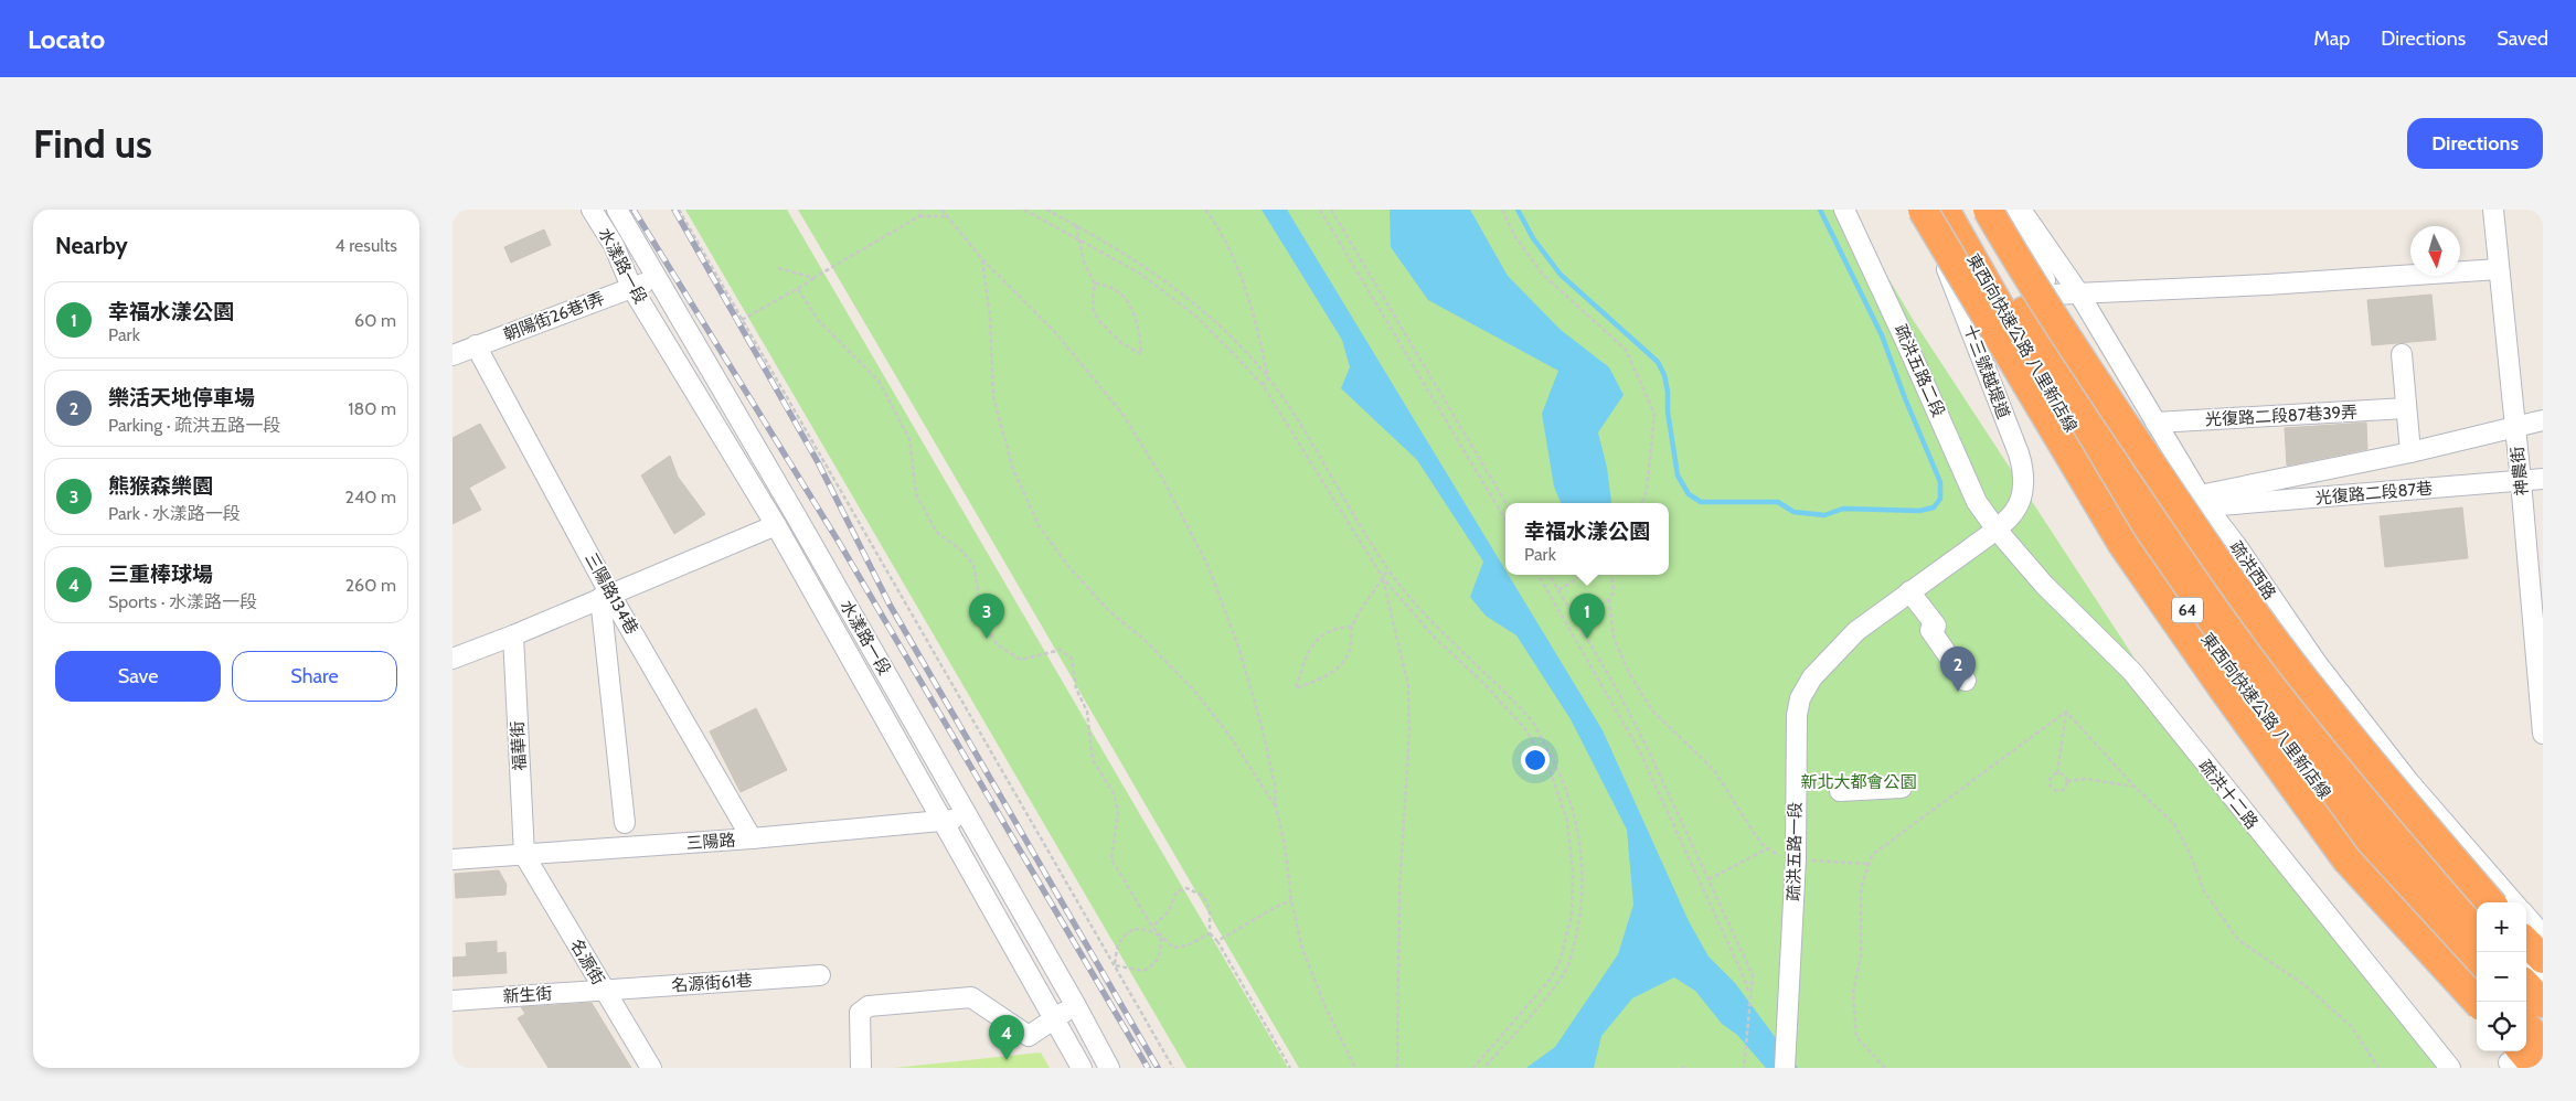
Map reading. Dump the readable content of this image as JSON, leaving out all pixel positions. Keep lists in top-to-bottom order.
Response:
{
  "streets": {
    "highway": ["東西向快速公路 八里新店線", "64"],
    "street": [
      "水漾路一段",
      "朝陽街26巷1弄",
      "疏洪五路二段",
      "十三號越堤道",
      "光復路二段87巷39弄",
      "神農街",
      "光復路二段87巷",
      "疏洪西路",
      "三陽路134巷",
      "福華街",
      "疏洪十二路",
      "三陽路",
      "疏洪五路一段",
      "名源街",
      "名源街61巷",
      "新生街"
    ]
  },
  "crossings": [
    ["水漾路一段", "朝陽街26巷1弄"],
    ["水漾路一段", "三陽路"],
    ["朝陽街26巷1弄", "三陽路134巷"],
    ["疏洪五路二段", "十三號越堤道"],
    ["疏洪五路二段", "疏洪十二路"],
    ["疏洪五路二段", "疏洪五路一段"],
    ["十三號越堤道", "疏洪十二路"],
    ["十三號越堤道", "疏洪五路一段"],
    ["光復路二段87巷39弄", "疏洪西路"],
    ["神農街", "光復路二段87巷"],
    ["光復路二段87巷", "疏洪西路"],
    ["三陽路134巷", "三陽路"],
    ["福華街", "三陽路"],
    ["福華街", "名源街"],
    ["疏洪十二路", "疏洪五路一段"],
    ["三陽路", "名源街"],
    ["名源街", "名源街61巷"],
    ["名源街", "新生街"],
    ["名源街61巷", "新生街"]
  ],
  "parks": ["新北大都會公園"],
  "north": "bottom",
  "page": {
    "header": "Locato",
    "nav": ["Map", "Directions", "Saved"],
    "buttons": [
      "Directions",
      ["Save", "Share"]
    ],
    "title": "Find us",
    "heading": ["Nearby", "4 results"],
    "list": [
      {
        "mark": "1",
        "name": "幸福水漾公園",
        "note": "Park",
        "value": "60 m"
      },
      {
        "mark": "2",
        "name": "樂活天地停車場",
        "note": "Parking · 疏洪五路一段",
        "value": "180 m"
      },
      {
        "mark": "3",
        "name": "熊猴森樂園",
        "note": "Park · 水漾路一段",
        "value": "240 m"
      },
      {
        "mark": "4",
        "name": "三重棒球場",
        "note": "Sports · 水漾路一段",
        "value": "260 m"
      }
    ],
    "popup": ["幸福水漾公園", "Park"],
    "pins": [
      "1",
      "3",
      "2",
      "4"
    ],
    "map_buttons": ["+", "−"]
  }
}
